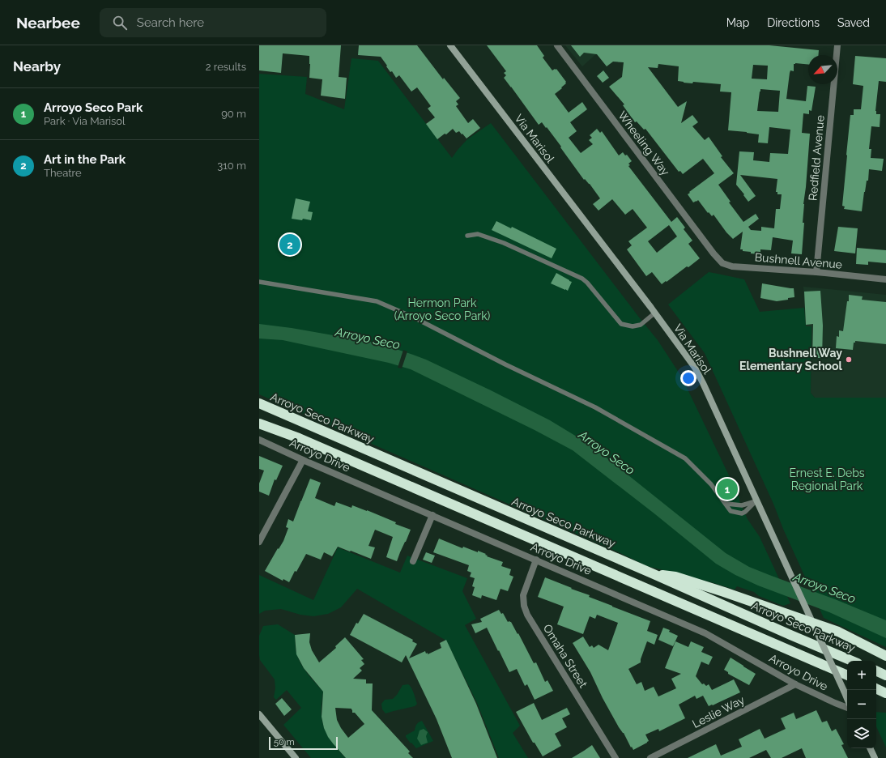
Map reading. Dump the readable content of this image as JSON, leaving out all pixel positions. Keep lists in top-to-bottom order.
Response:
{
  "streets": {
    "highway": ["Arroyo Seco Parkway"],
    "street": [
      "Via Marisol",
      "Wheeling Way",
      "Redfield Avenue",
      "Bushnell Avenue",
      "Arroyo Drive",
      "Omaha Street",
      "Leslie Way"
    ]
  },
  "crossings": [
    ["Wheeling Way", "Bushnell Avenue"],
    ["Redfield Avenue", "Bushnell Avenue"],
    ["Arroyo Drive", "Omaha Street"],
    ["Arroyo Drive", "Leslie Way"]
  ],
  "water": ["Arroyo Seco"],
  "parks": ["Hermon Park (Arroyo Seco Park)", "Ernest E. Debs Regional Park"],
  "places": ["Bushnell Way Elementary School"],
  "scale_bar": "50 m",
  "north": "bottom left",
  "page": {
    "header": "Nearbee",
    "search": "Search here",
    "nav": ["Map", "Directions", "Saved"],
    "heading": ["Nearby", "2 results"],
    "list": [
      {
        "mark": "1",
        "name": "Arroyo Seco Park",
        "note": "Park · Via Marisol",
        "value": "90 m"
      },
      {
        "mark": "2",
        "name": "Art in the Park",
        "note": "Theatre",
        "value": "310 m"
      }
    ],
    "pins": ["2", "1"],
    "map_buttons": ["+", "−"],
    "scale": "50 m"
  }
}
